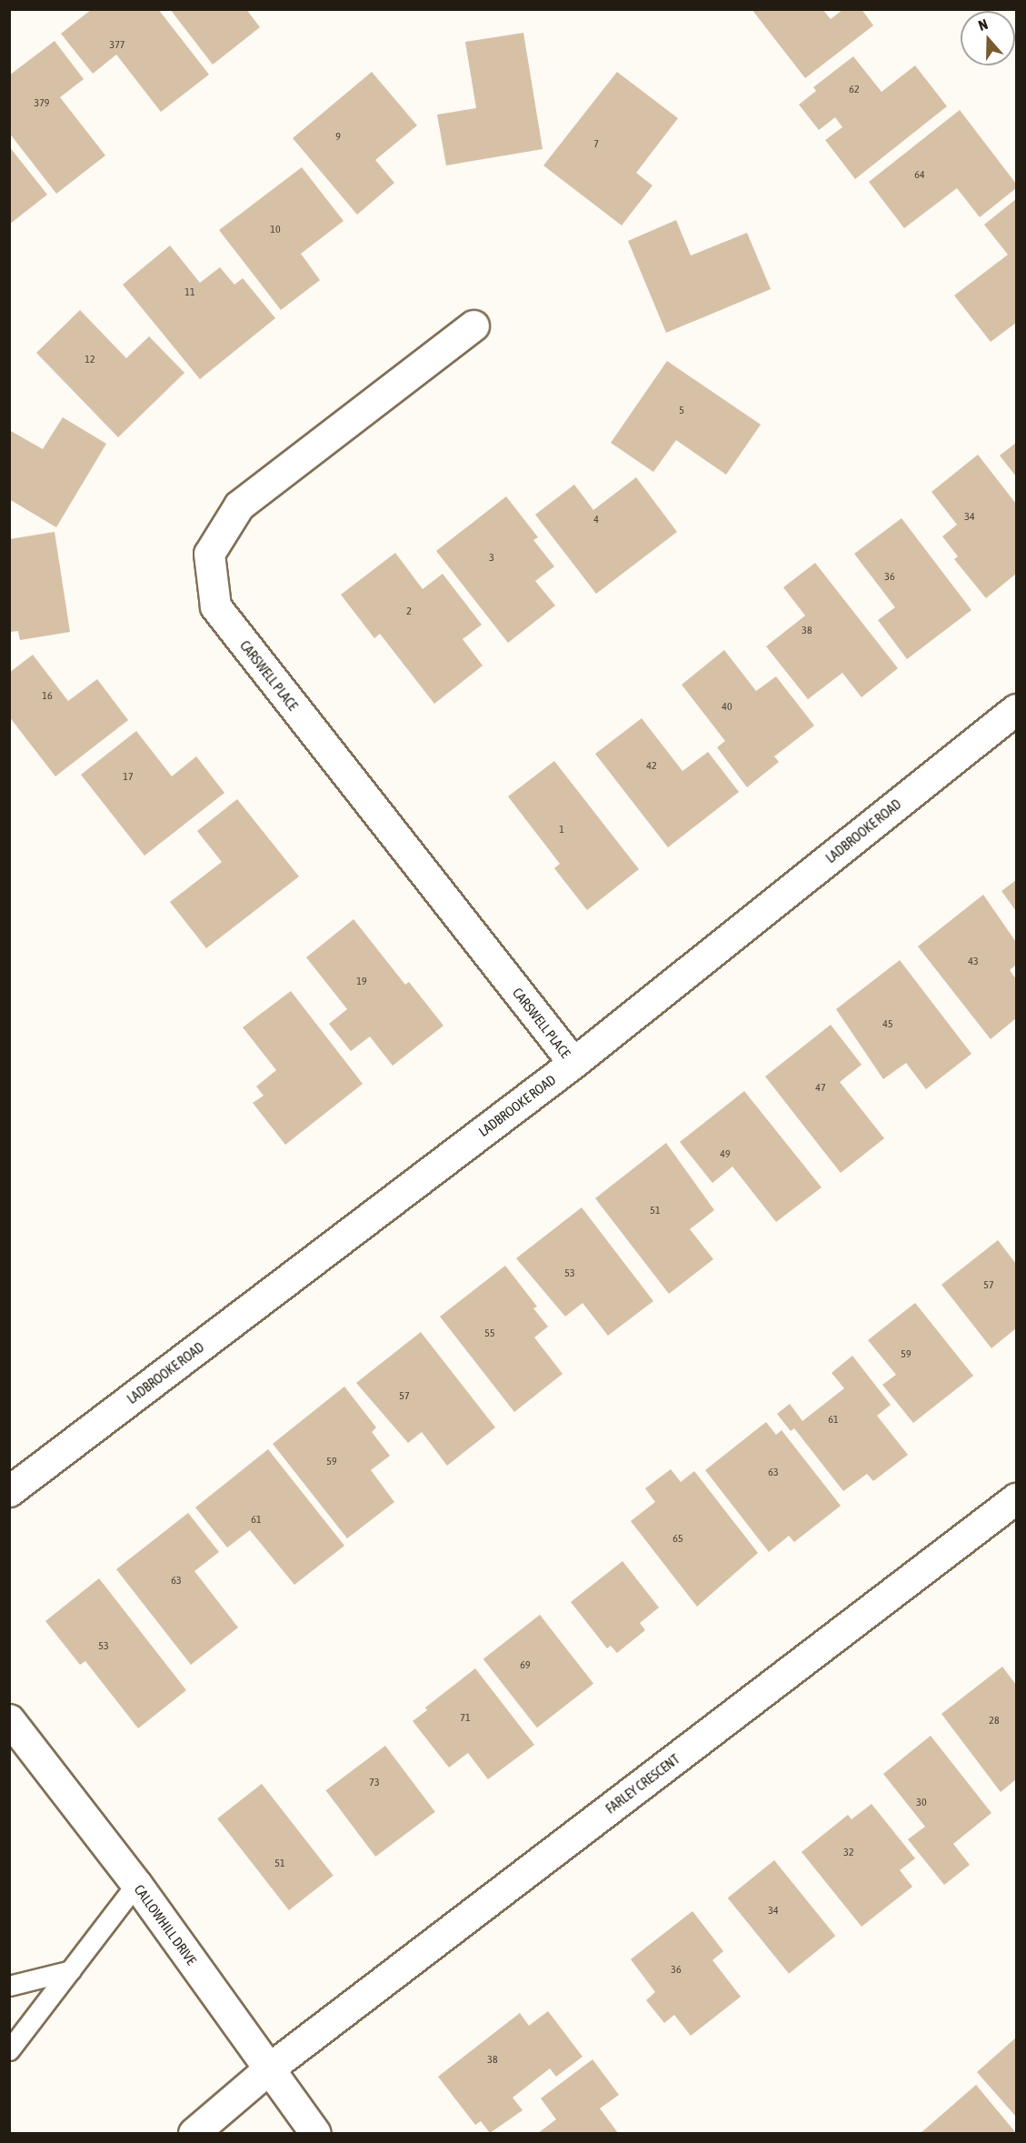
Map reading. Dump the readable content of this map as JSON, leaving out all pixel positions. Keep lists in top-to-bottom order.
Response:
{
  "streets": {
    "street": [
      "CARSWELL PLACE",
      "LADBROOKE ROAD",
      "FARLEY CRESCENT",
      "CALLOWHILL DRIVE"
    ]
  },
  "crossings": [
    ["CARSWELL PLACE", "LADBROOKE ROAD"],
    ["FARLEY CRESCENT", "CALLOWHILL DRIVE"]
  ],
  "house_numbers": [
    "377",
    "62",
    "379",
    "9",
    "7",
    "64",
    "10",
    "11",
    "12",
    "5",
    "34",
    "4",
    "3",
    "36",
    "2",
    "38",
    "16",
    "40",
    "42",
    "17",
    "1",
    "43",
    "19",
    "45",
    "47",
    "49",
    "51",
    "53",
    "57",
    "55",
    "59",
    "57",
    "61",
    "59",
    "63",
    "61",
    "65",
    "63",
    "53",
    "69",
    "71",
    "28",
    "73",
    "30",
    "32",
    "51",
    "34",
    "36",
    "38"
  ],
  "north": "top"
}
